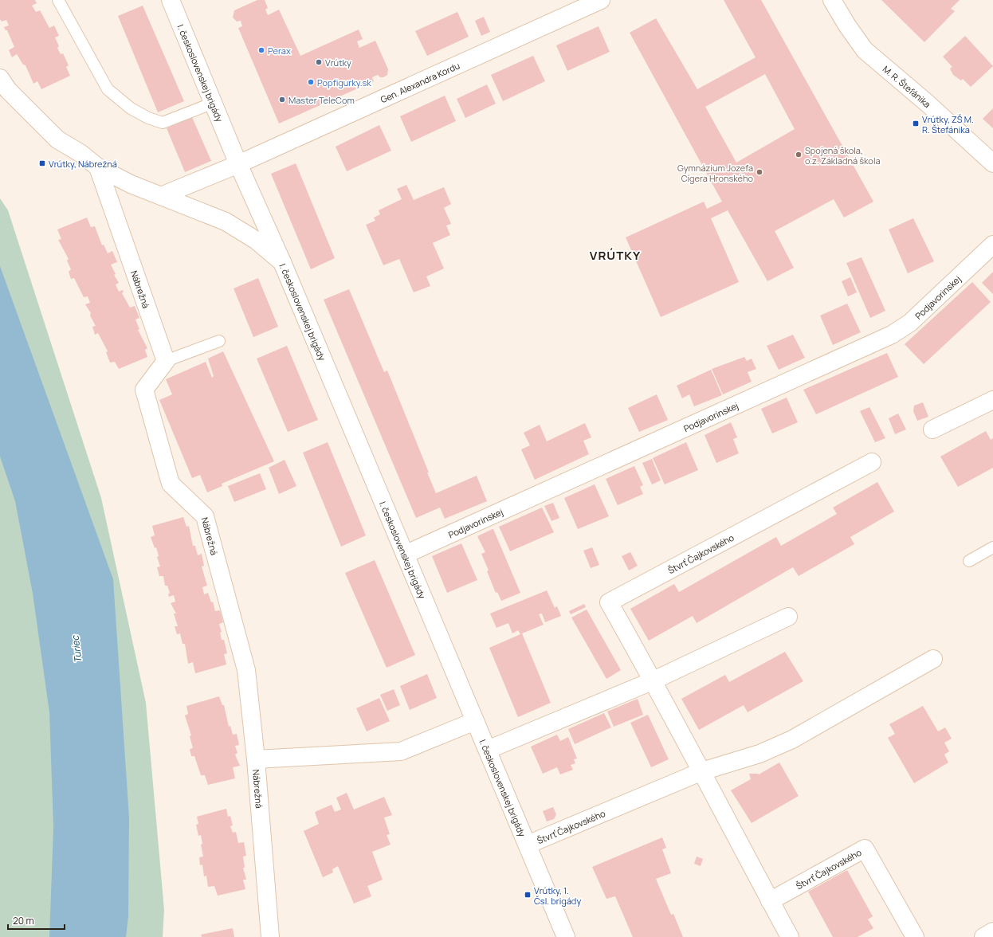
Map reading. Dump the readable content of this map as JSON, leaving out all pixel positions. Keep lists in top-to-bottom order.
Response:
{
  "streets": {
    "street": [
      "I. československej brigády",
      "Gen. Alexandra Kordu",
      "M. R. Štefánika",
      "Nábrežná",
      "Podjavorinskej",
      "Štvrť Čajkovského"
    ]
  },
  "crossings": [
    ["I. československej brigády", "Gen. Alexandra Kordu"],
    ["I. československej brigády", "Podjavorinskej"],
    ["I. československej brigády", "Štvrť Čajkovského"]
  ],
  "districts": ["VRÚTKY"],
  "water": ["Turiec"],
  "places": {
    "other": [
      "Perax",
      "Vrútky",
      "Popfigurky.sk",
      "Master TeleCom",
      "Spojená škola, o.z. Základná škola",
      "Gymnázium Jozefa Cígera Hronského"
    ],
    "transit": ["Vrútky, ZŠ M. R. Štefánika", "Vrútky, Nábrežná", "Vrútky, 1. Čsl. brigády"]
  },
  "scale_bar": "20 m"
}
